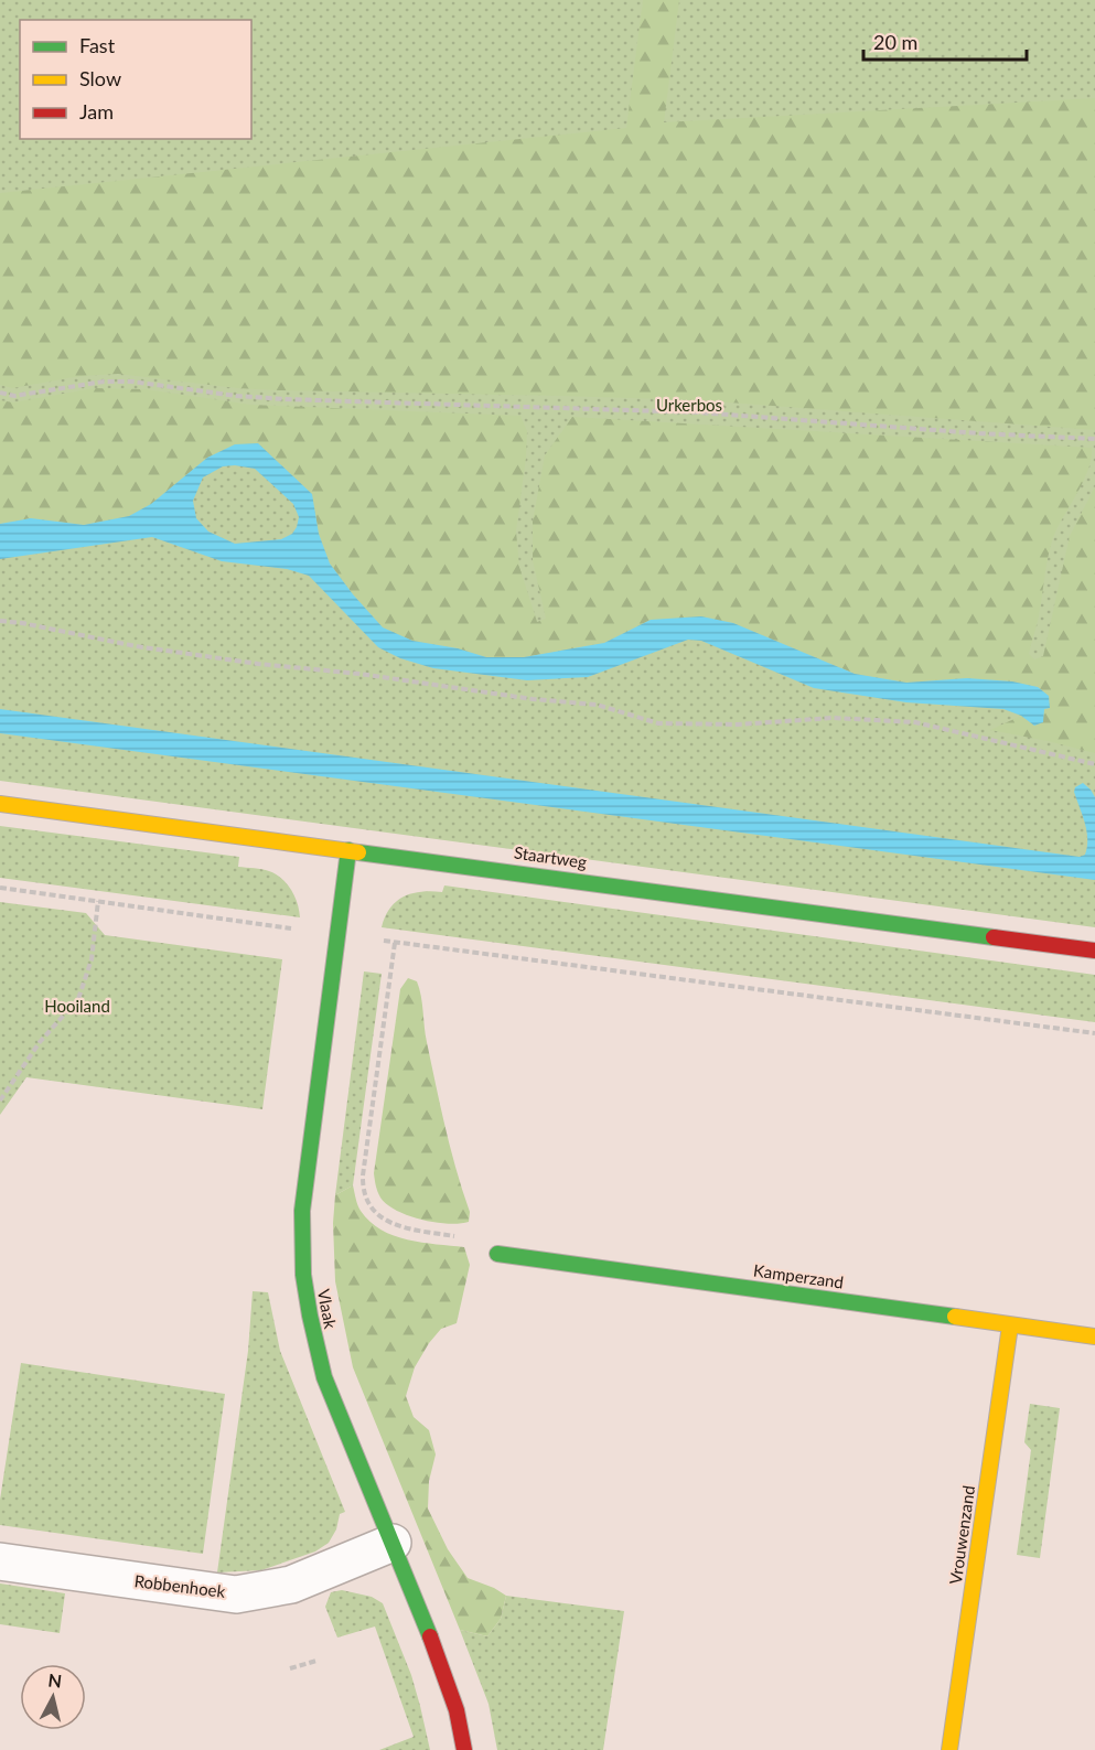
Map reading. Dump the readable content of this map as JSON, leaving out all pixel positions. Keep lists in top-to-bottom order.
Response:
{
  "streets": {
    "street": [
      "Staartweg",
      "Kamperzand",
      "Vlaak",
      "Vrouwenzand",
      "Robbenhoek"
    ]
  },
  "crossings": [
    ["Staartweg", "Vlaak"],
    ["Kamperzand", "Vrouwenzand"],
    ["Vlaak", "Robbenhoek"]
  ],
  "parks": ["Urkerbos", "Hooiland"],
  "legend": ["Fast", "Slow", "Jam"],
  "scale_bar": "20 m",
  "north": "top"
}
